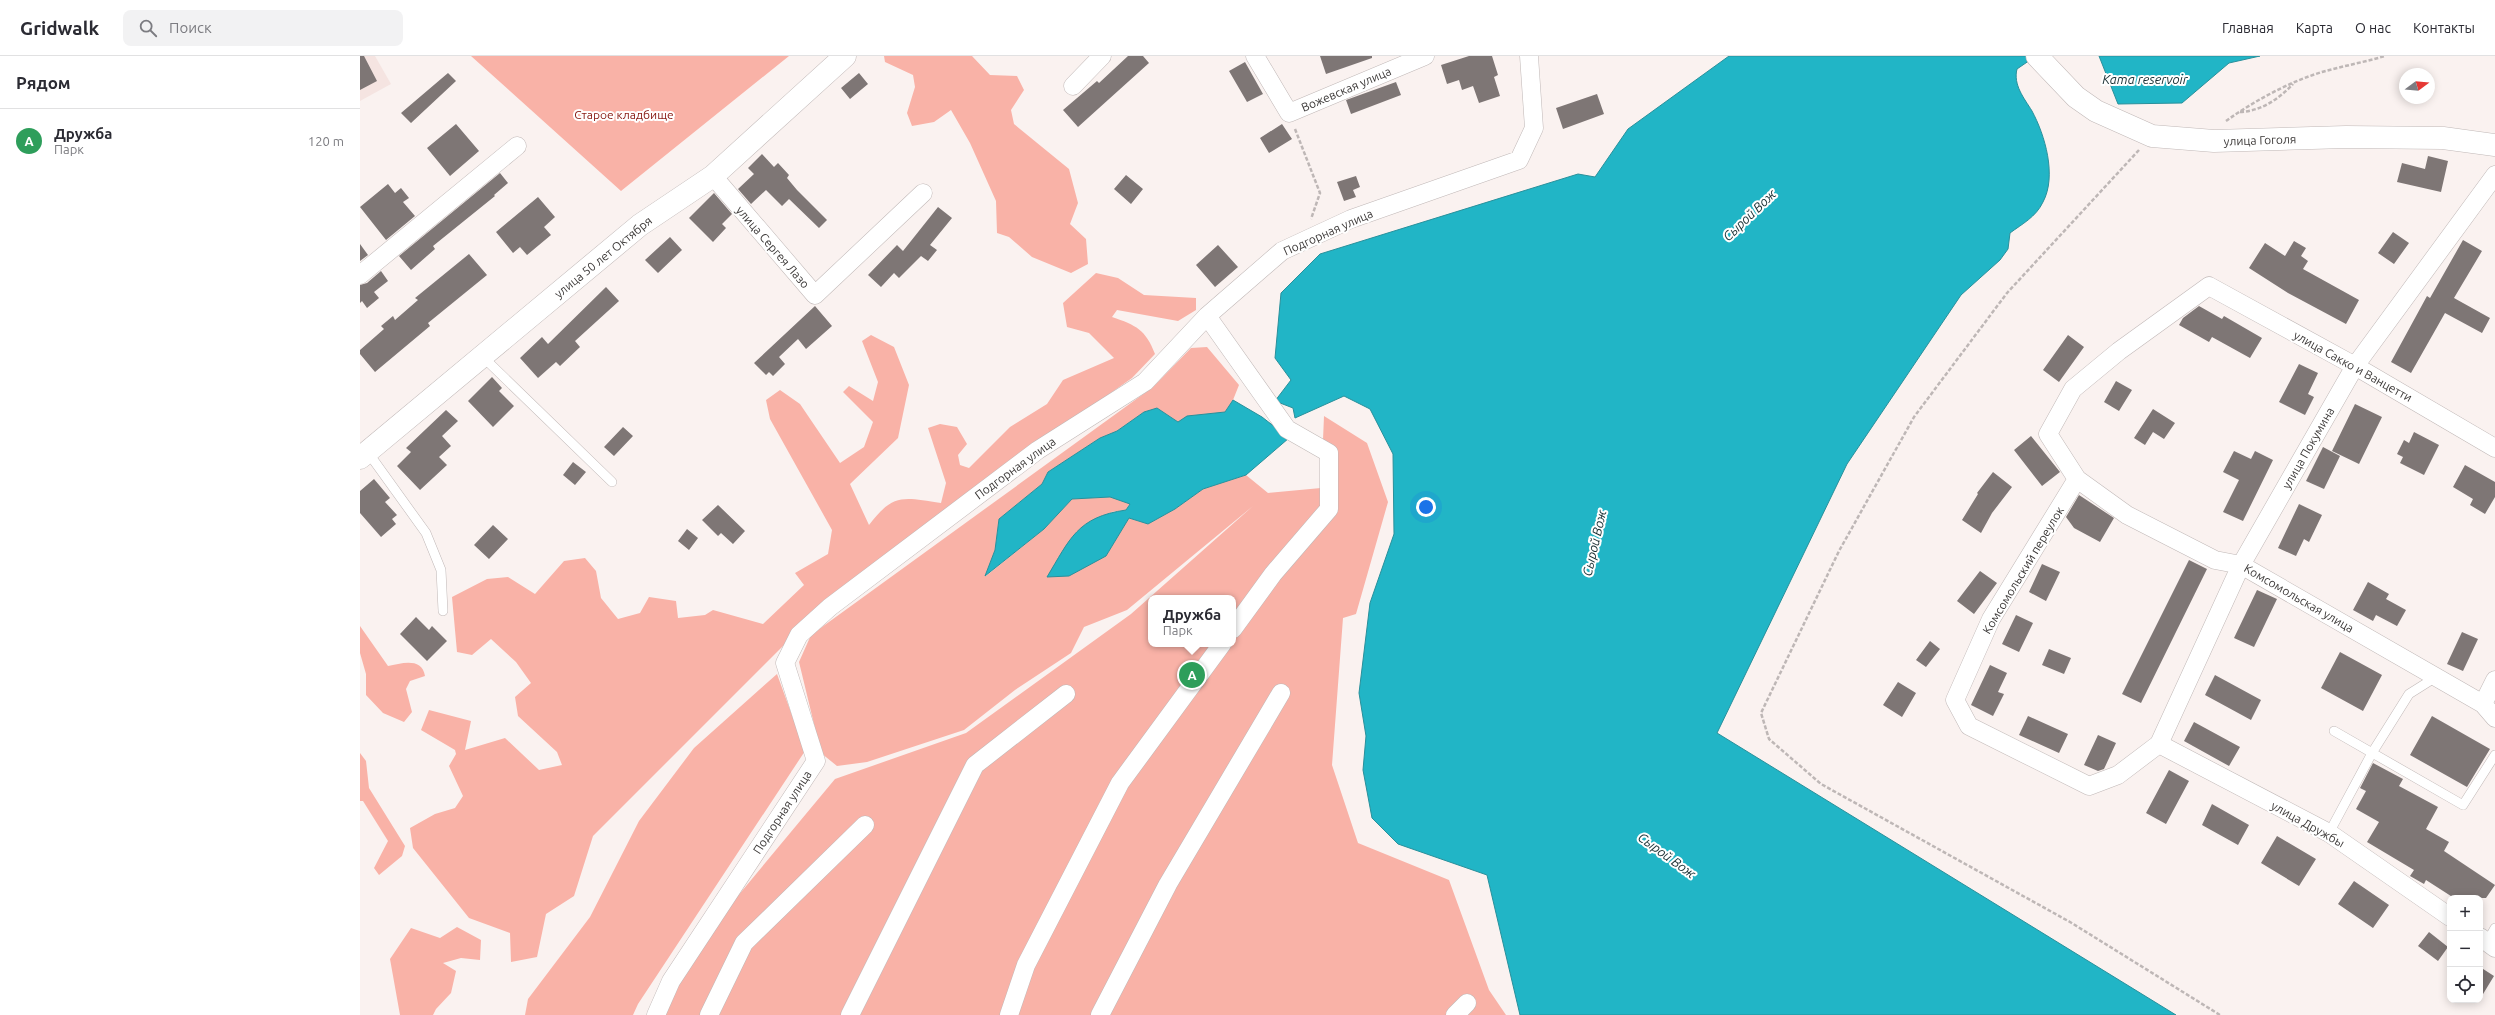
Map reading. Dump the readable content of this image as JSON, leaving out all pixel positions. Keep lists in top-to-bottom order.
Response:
{
  "streets": {
    "main road": ["улица Гоголя", "улица 50 лет Октября"],
    "street": [
      "Вожевская улица",
      "Подгорная улица",
      "улица Сергея Лазо",
      "улица Сакко и Ванцетти",
      "улица Покумина",
      "Комсомольский переулок",
      "Комсомольская улица",
      "улица Дружбы"
    ]
  },
  "crossings": [
    ["улица Сергея Лазо", "улица 50 лет Октября"],
    ["улица Сакко и Ванцетти", "улица Покумина"],
    ["улица Сакко и Ванцетти", "Комсомольский переулок"],
    ["улица Сакко и Ванцетти", "Комсомольская улица"],
    ["улица Покумина", "Комсомольский переулок"],
    ["улица Покумина", "Комсомольская улица"],
    ["улица Покумина", "улица Дружбы"],
    ["Комсомольский переулок", "Комсомольская улица"],
    ["Комсомольский переулок", "улица Дружбы"]
  ],
  "water": ["Kama reservoir", "Сырой Вож"],
  "parks": ["Старое кладбище"],
  "north": "right",
  "page": {
    "header": "Gridwalk",
    "search": "Поиск",
    "nav": [
      "Главная",
      "Карта",
      "О нас",
      "Контакты"
    ],
    "heading": "Рядом",
    "list": [
      {
        "mark": "A",
        "name": "Дружба",
        "note": "Парк",
        "value": "120 m"
      }
    ],
    "popup": ["Дружба", "Парк"],
    "pins": "A",
    "map_buttons": ["+", "−"]
  }
}
